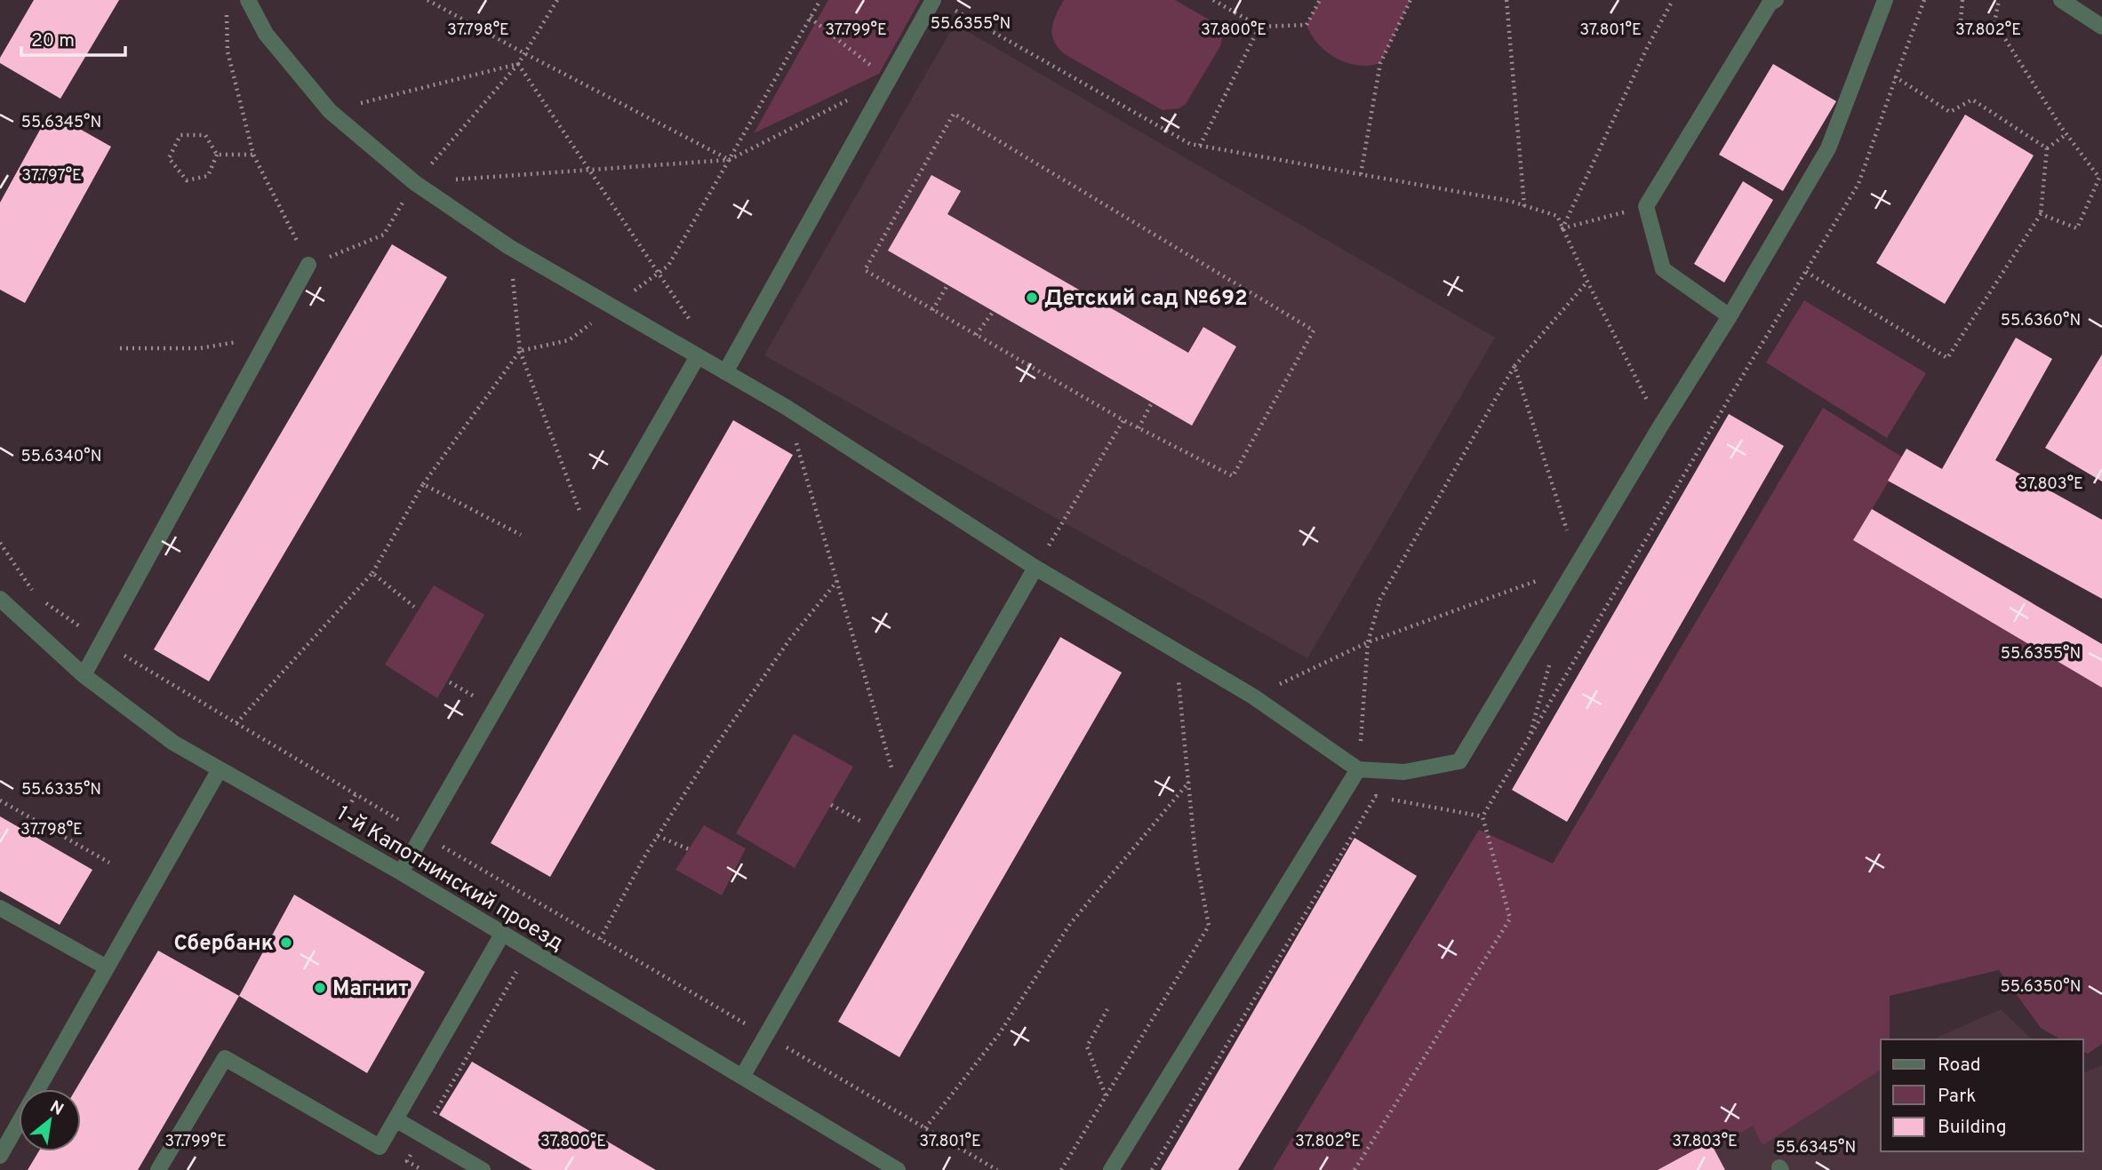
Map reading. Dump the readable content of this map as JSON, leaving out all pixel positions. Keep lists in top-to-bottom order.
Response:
{
  "streets": {
    "street": ["1-й Капотнинский проезд"]
  },
  "places": ["Детский сад №692", "Сбербанк", "Магнит"],
  "legend": ["Road", "Park", "Building"],
  "scale_bar": "20 m",
  "north": "top right",
  "coordinates": [
    "55.6355°N",
    "37.798°E",
    "37.799°E",
    "37.800°E",
    "37.801°E",
    "37.802°E",
    "55.6345°N",
    "37.797°E",
    "55.6360°N",
    "55.6340°N",
    "37.803°E",
    "55.6335°N",
    "55.6350°N"
  ]
}
